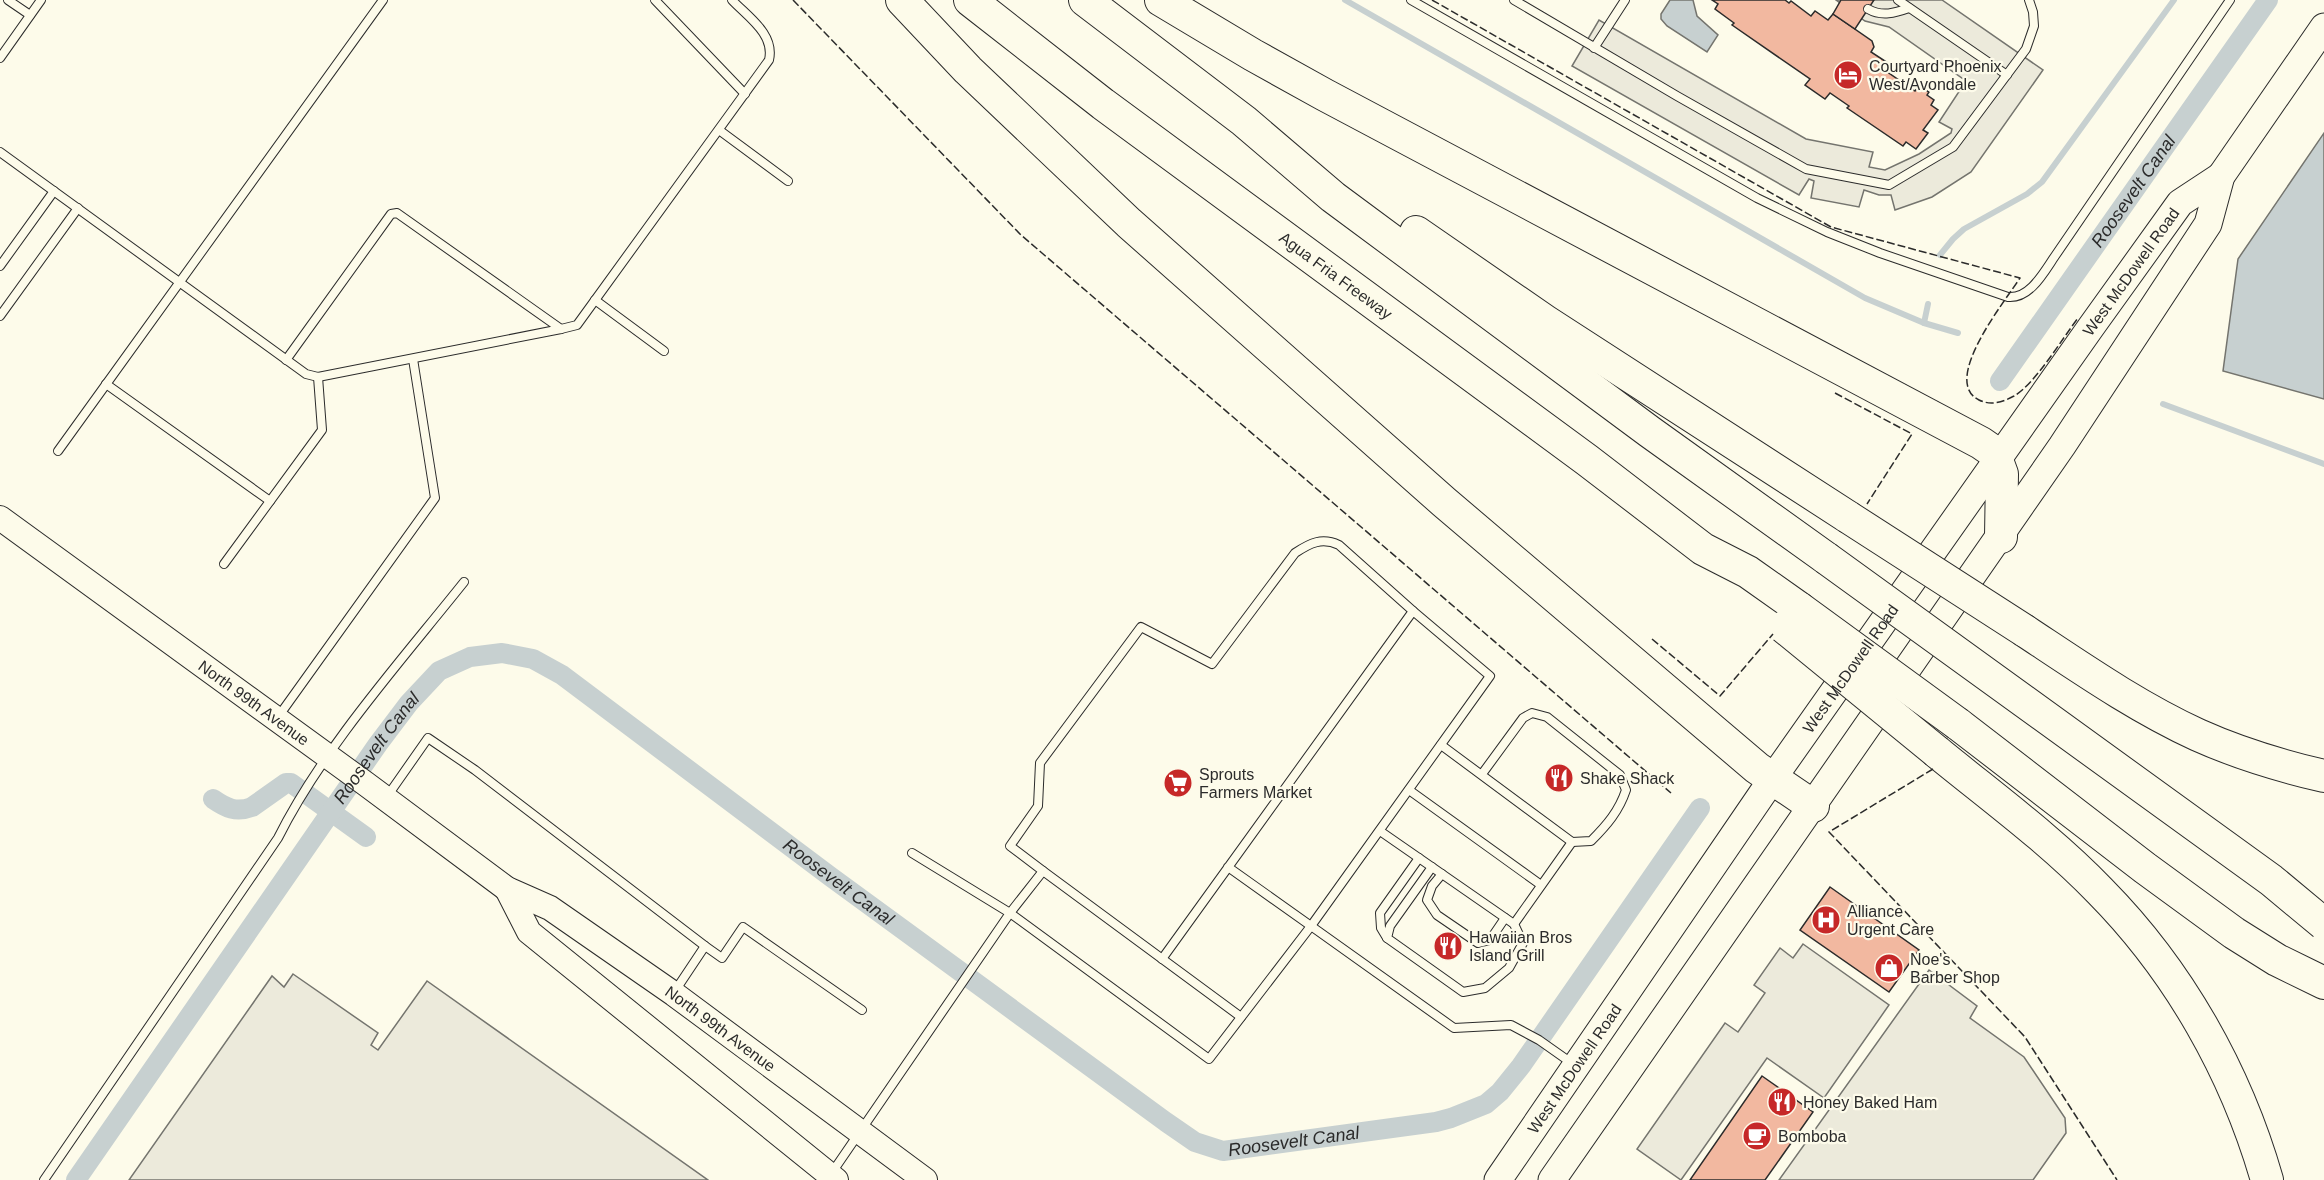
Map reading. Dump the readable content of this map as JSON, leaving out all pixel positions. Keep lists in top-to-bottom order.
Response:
{
  "streets": {
    "highway": ["Agua Fria Freeway"],
    "main road": ["West McDowell Road", "North 99th Avenue"]
  },
  "water": ["Roosevelt Canal"],
  "places": {
    "hotel": ["Courtyard Phoenix West/Avondale"],
    "restaurant": ["Shake Shack", "Hawaiian Bros Island Grill", "Honey Baked Ham"],
    "supermarket": ["Sprouts Farmers Market"],
    "hospital": ["Alliance Urgent Care"],
    "shop": ["Noe's Barber Shop"],
    "cafe": ["Bomboba"]
  }
}
